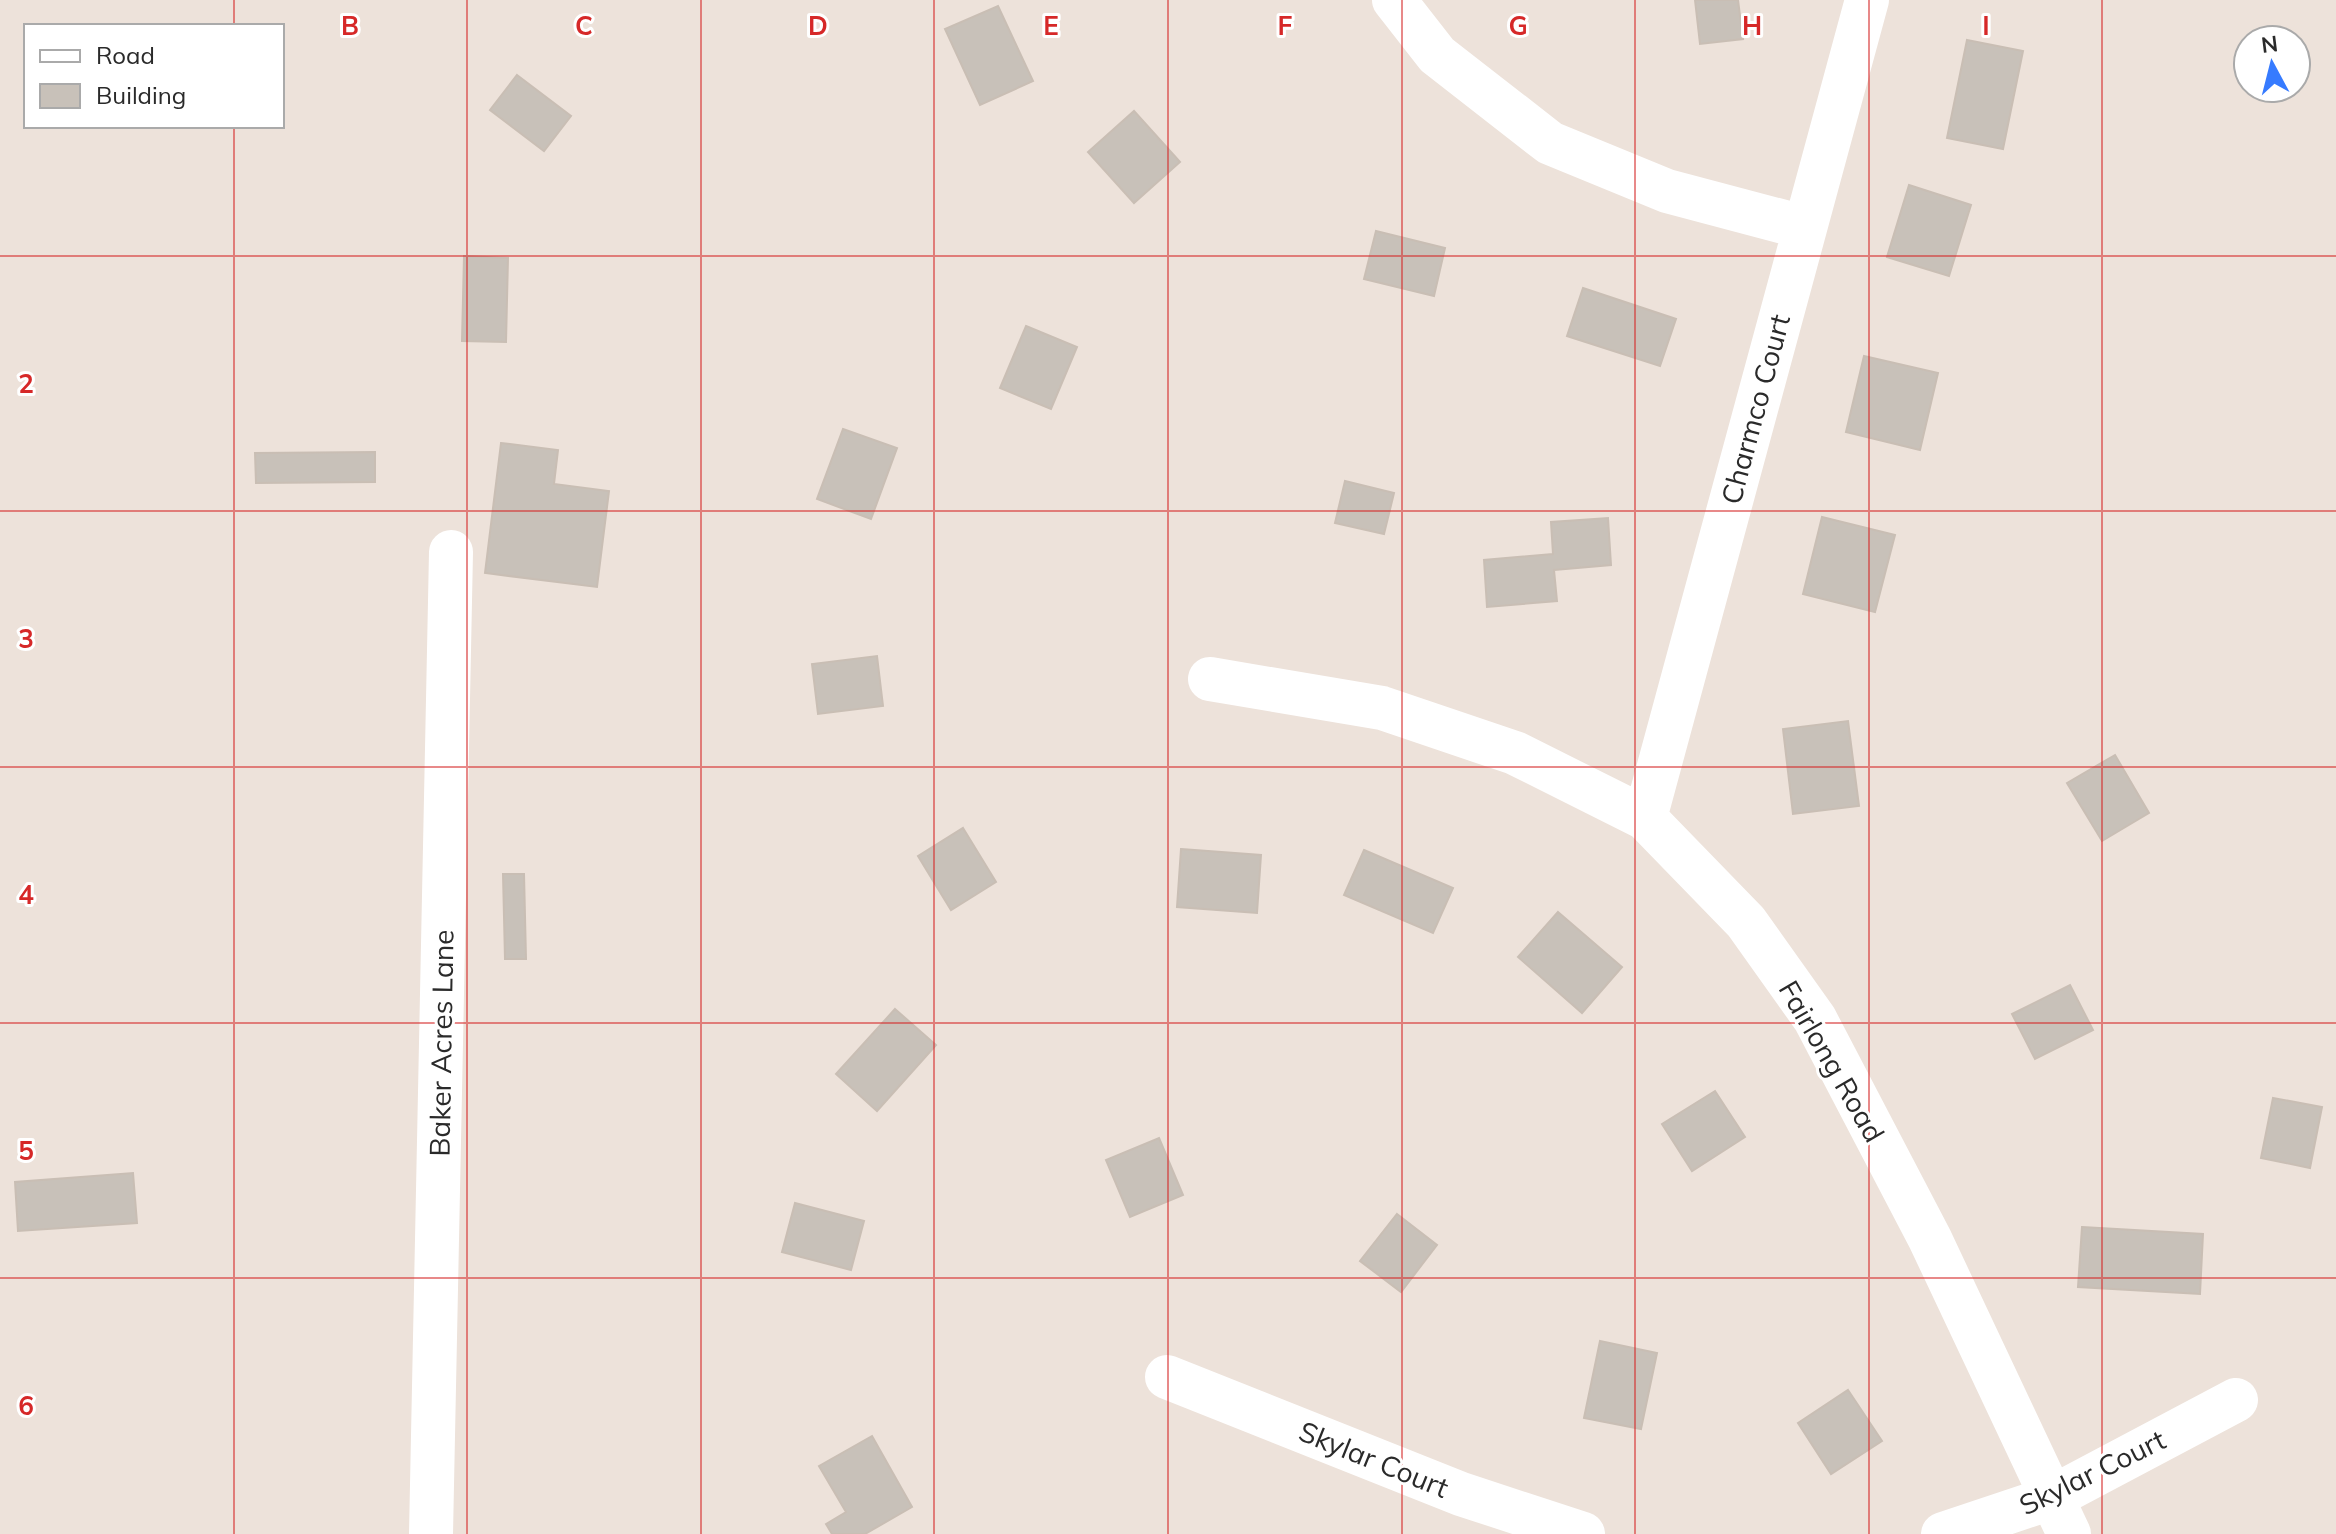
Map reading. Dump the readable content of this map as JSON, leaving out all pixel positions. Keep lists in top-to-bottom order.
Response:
{
  "streets": {
    "street": [
      "Charmco Court",
      "Baker Acres Lane",
      "Fairlong Road",
      "Skylar Court"
    ]
  },
  "crossings": [
    ["Charmco Court", "Fairlong Road"],
    ["Fairlong Road", "Skylar Court"]
  ],
  "legend": ["Road", "Building"],
  "north": "top",
  "grid": {
    "columns": [
      "B",
      "C",
      "D",
      "E",
      "F",
      "G",
      "H",
      "I"
    ],
    "rows": [
      "2",
      "3",
      "4",
      "5",
      "6"
    ]
  }
}
